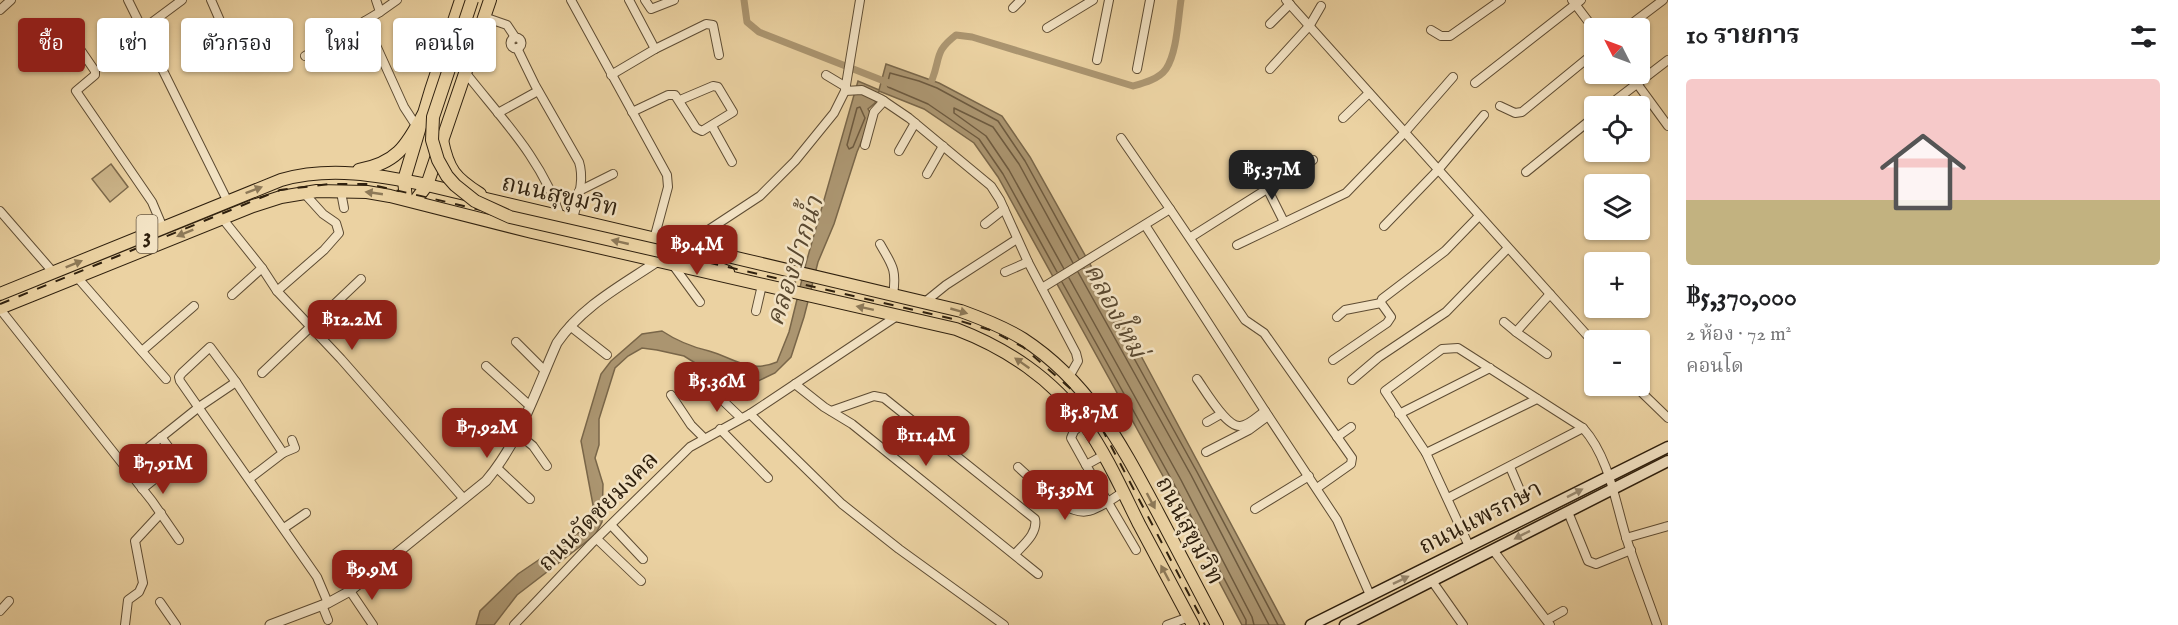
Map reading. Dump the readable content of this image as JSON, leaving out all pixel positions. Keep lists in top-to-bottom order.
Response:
{
  "streets": {
    "main road": ["ถนนสุขุมวิท", "3", "ถนนแพรกษา"],
    "street": ["ถนนวัดชยมงคล"]
  },
  "crossings": [
    ["ถนนสุขุมวิท", "ถนนวัดชยมงคล"]
  ],
  "water": ["คลองปากน้ำ", "คลองใหม่"],
  "north": "top left",
  "page": {
    "heading": "10 รายการ",
    "map_buttons": ["+", "−"],
    "chip": [
      "ซื้อ",
      "เช่า",
      "ตัวกรอง",
      "ใหม่",
      "คอนโด"
    ],
    "list": [
      {
        "name": "฿5,370,000",
        "note": "2 ห้อง · 72 m² · คอนโด"
      }
    ],
    "price": [
      "฿5.37M",
      "฿9.4M",
      "฿12.2M",
      "฿5.36M",
      "฿5.87M",
      "฿7.92M",
      "฿11.4M",
      "฿7.91M",
      "฿5.39M",
      "฿9.9M"
    ]
  }
}
